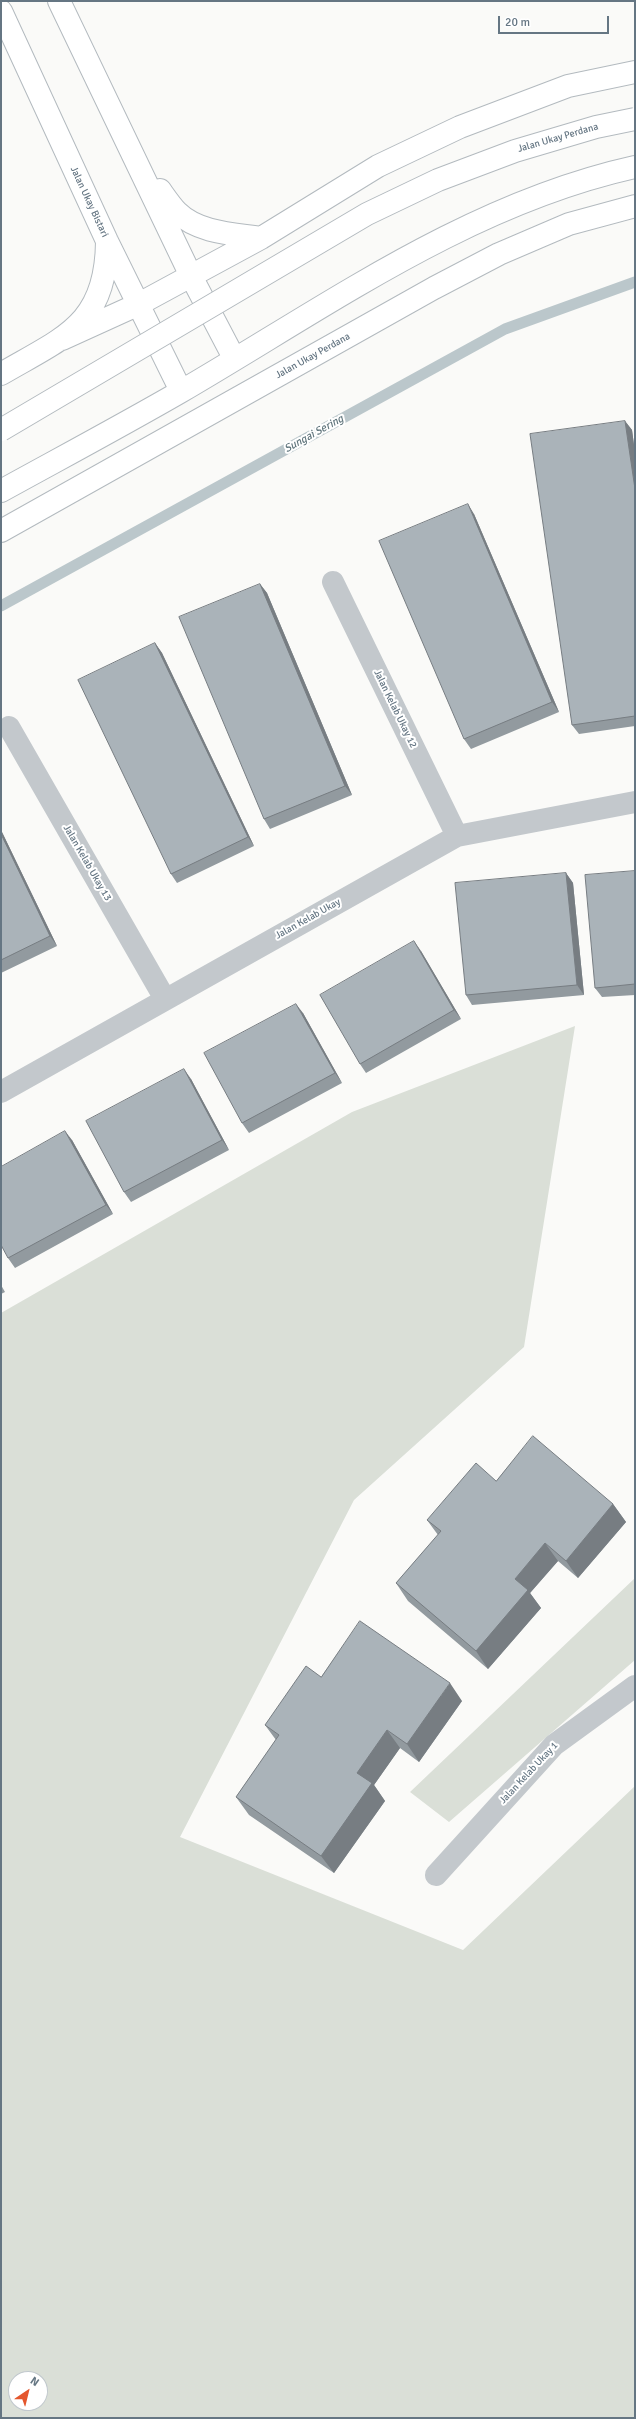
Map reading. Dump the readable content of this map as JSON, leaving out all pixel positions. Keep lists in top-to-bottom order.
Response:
{
  "streets": {
    "street": [
      "Jalan Ukay Perdana",
      "Jalan Ukay Bistari",
      "Jalan Kelab Ukay 12",
      "Jalan Kelab Ukay 13",
      "Jalan Kelab Ukay",
      "Jalan Kelab Ukay 1"
    ]
  },
  "crossings": [
    ["Jalan Kelab Ukay 12", "Jalan Kelab Ukay"],
    ["Jalan Kelab Ukay 13", "Jalan Kelab Ukay"]
  ],
  "water": ["Sungai Sering"],
  "scale_bar": "20 m",
  "north": "top right"
}
